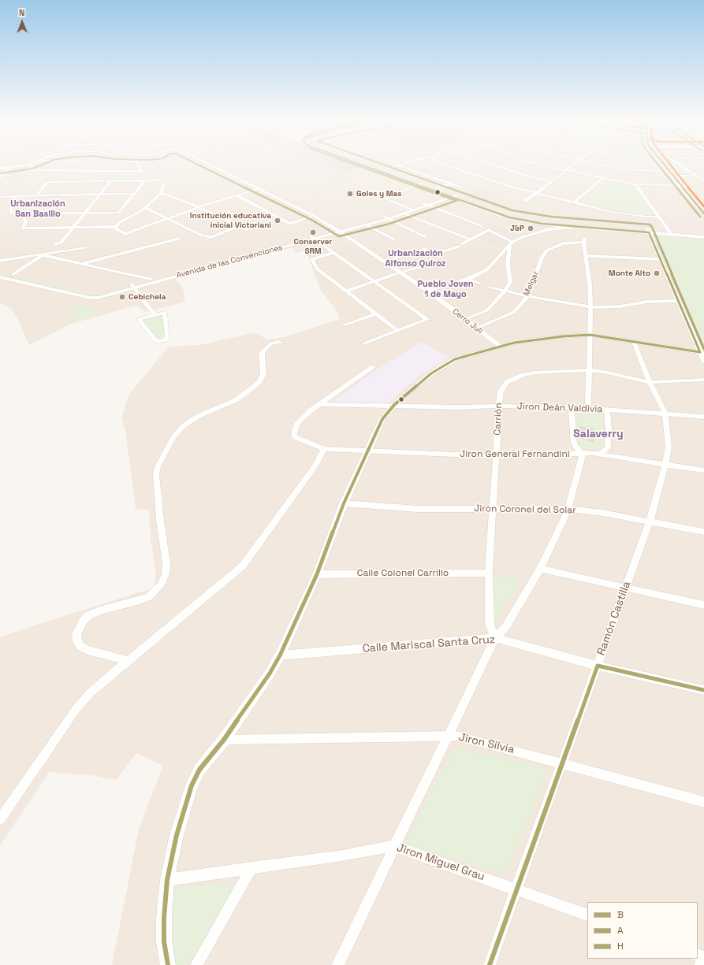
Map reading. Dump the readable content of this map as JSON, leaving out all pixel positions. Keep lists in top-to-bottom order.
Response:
{
  "streets": {
    "street": [
      "Avenida de las Convenciones",
      "Melgar",
      "Cerro Juli",
      "Jiron Deán Valdivia",
      "Carrión",
      "Jiron General Fernandini",
      "Jiron Coronel del Solar",
      "Calle Colonel Carrillo",
      "Ramón Castilla",
      "Calle Mariscal Santa Cruz",
      "Jiron Silvia",
      "Jiron Miguel Grau"
    ]
  },
  "crossings": [
    ["Avenida de las Convenciones", "Cerro Juli"],
    ["Melgar", "Cerro Juli"],
    ["Jiron Deán Valdivia", "Carrión"],
    ["Jiron Deán Valdivia", "Jiron General Fernandini"],
    ["Jiron Deán Valdivia", "Ramón Castilla"],
    ["Carrión", "Jiron General Fernandini"],
    ["Carrión", "Jiron Coronel del Solar"],
    ["Carrión", "Calle Colonel Carrillo"],
    ["Carrión", "Ramón Castilla"],
    ["Carrión", "Calle Mariscal Santa Cruz"],
    ["Jiron General Fernandini", "Ramón Castilla"],
    ["Jiron Coronel del Solar", "Ramón Castilla"],
    ["Ramón Castilla", "Calle Mariscal Santa Cruz"],
    ["Ramón Castilla", "Jiron Silvia"],
    ["Ramón Castilla", "Jiron Miguel Grau"]
  ],
  "districts": [
    "Urbanización San Basilio",
    "Urbanización Alfonso Quiroz",
    "Pueblo Joven 1 de Mayo",
    "Salaverry"
  ],
  "places": [
    "Goles y Mas",
    "Institución educativa inicial Victoriani",
    "J&P",
    "Conserver SRM",
    "Monte Alto",
    "Cebichela"
  ],
  "lines": ["transit line B", "transit line A", "transit line H"],
  "legend": ["B", "A", "H"],
  "north": "top"
}
